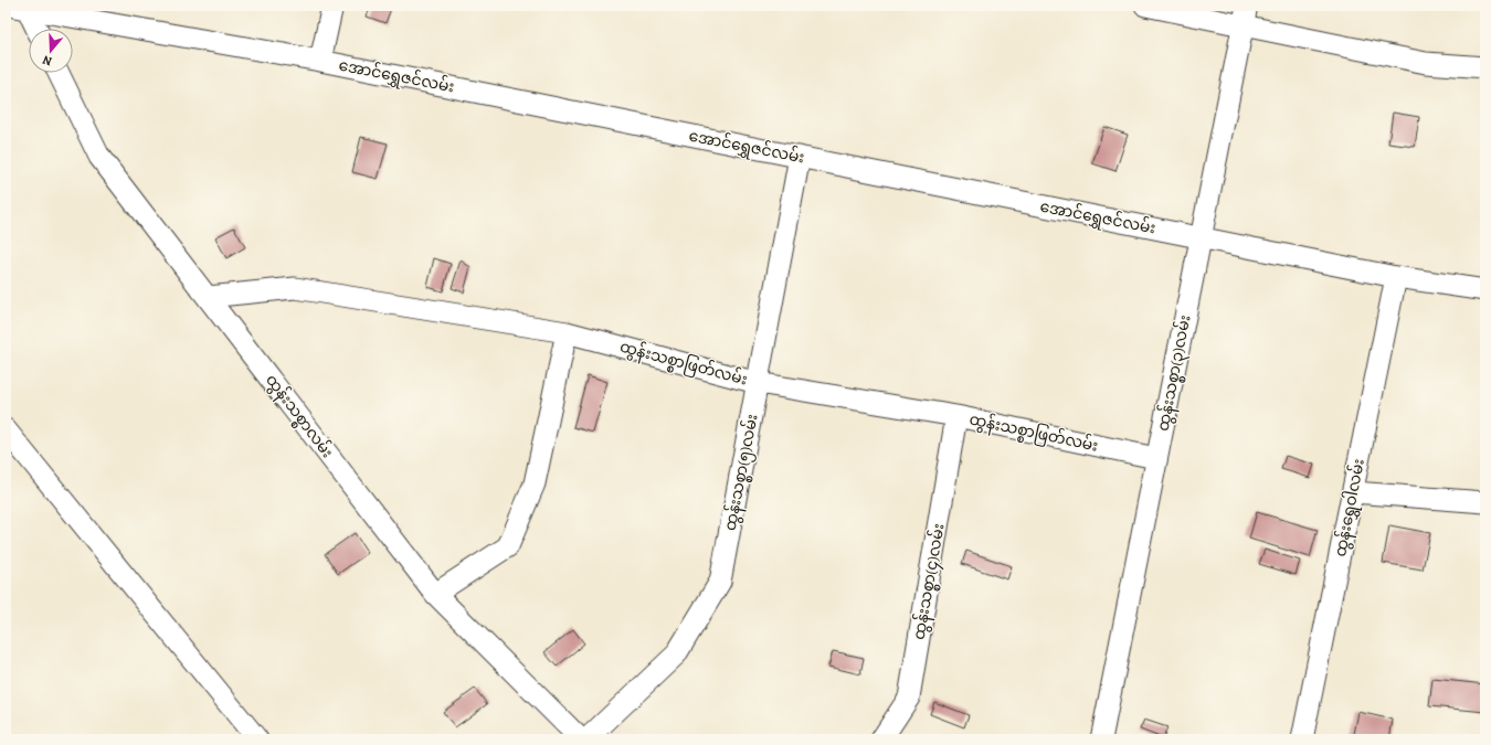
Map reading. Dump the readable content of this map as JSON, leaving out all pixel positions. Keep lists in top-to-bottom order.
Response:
{
  "streets": {
    "street": [
      "အောင်ရွှေဇင်လမ်း",
      "ထွန်းသစ္စာဖြတ်လမ်း",
      "ထွန်းသစ္စာ(၃)လမ်း",
      "ထွန်းသစ္စာလမ်း",
      "ထွန်းသစ္စာ(၅)လမ်း",
      "ထွန်းရွှေဝါလမ်း",
      "ထွန်းသစ္စာ(၄)လမ်း"
    ]
  },
  "crossings": [
    ["အောင်ရွှေဇင်လမ်း", "ထွန်းသစ္စာ(၃)လမ်း"],
    ["အောင်ရွှေဇင်လမ်း", "ထွန်းသစ္စာ(၅)လမ်း"],
    ["အောင်ရွှေဇင်လမ်း", "ထွန်းရွှေဝါလမ်း"],
    ["ထွန်းသစ္စာဖြတ်လမ်း", "ထွန်းသစ္စာ(၃)လမ်း"],
    ["ထွန်းသစ္စာဖြတ်လမ်း", "ထွန်းသစ္စာလမ်း"],
    ["ထွန်းသစ္စာဖြတ်လမ်း", "ထွန်းသစ္စာ(၅)လမ်း"],
    ["ထွန်းသစ္စာဖြတ်လမ်း", "ထွန်းသစ္စာ(၄)လမ်း"]
  ],
  "north": "bottom"
}
